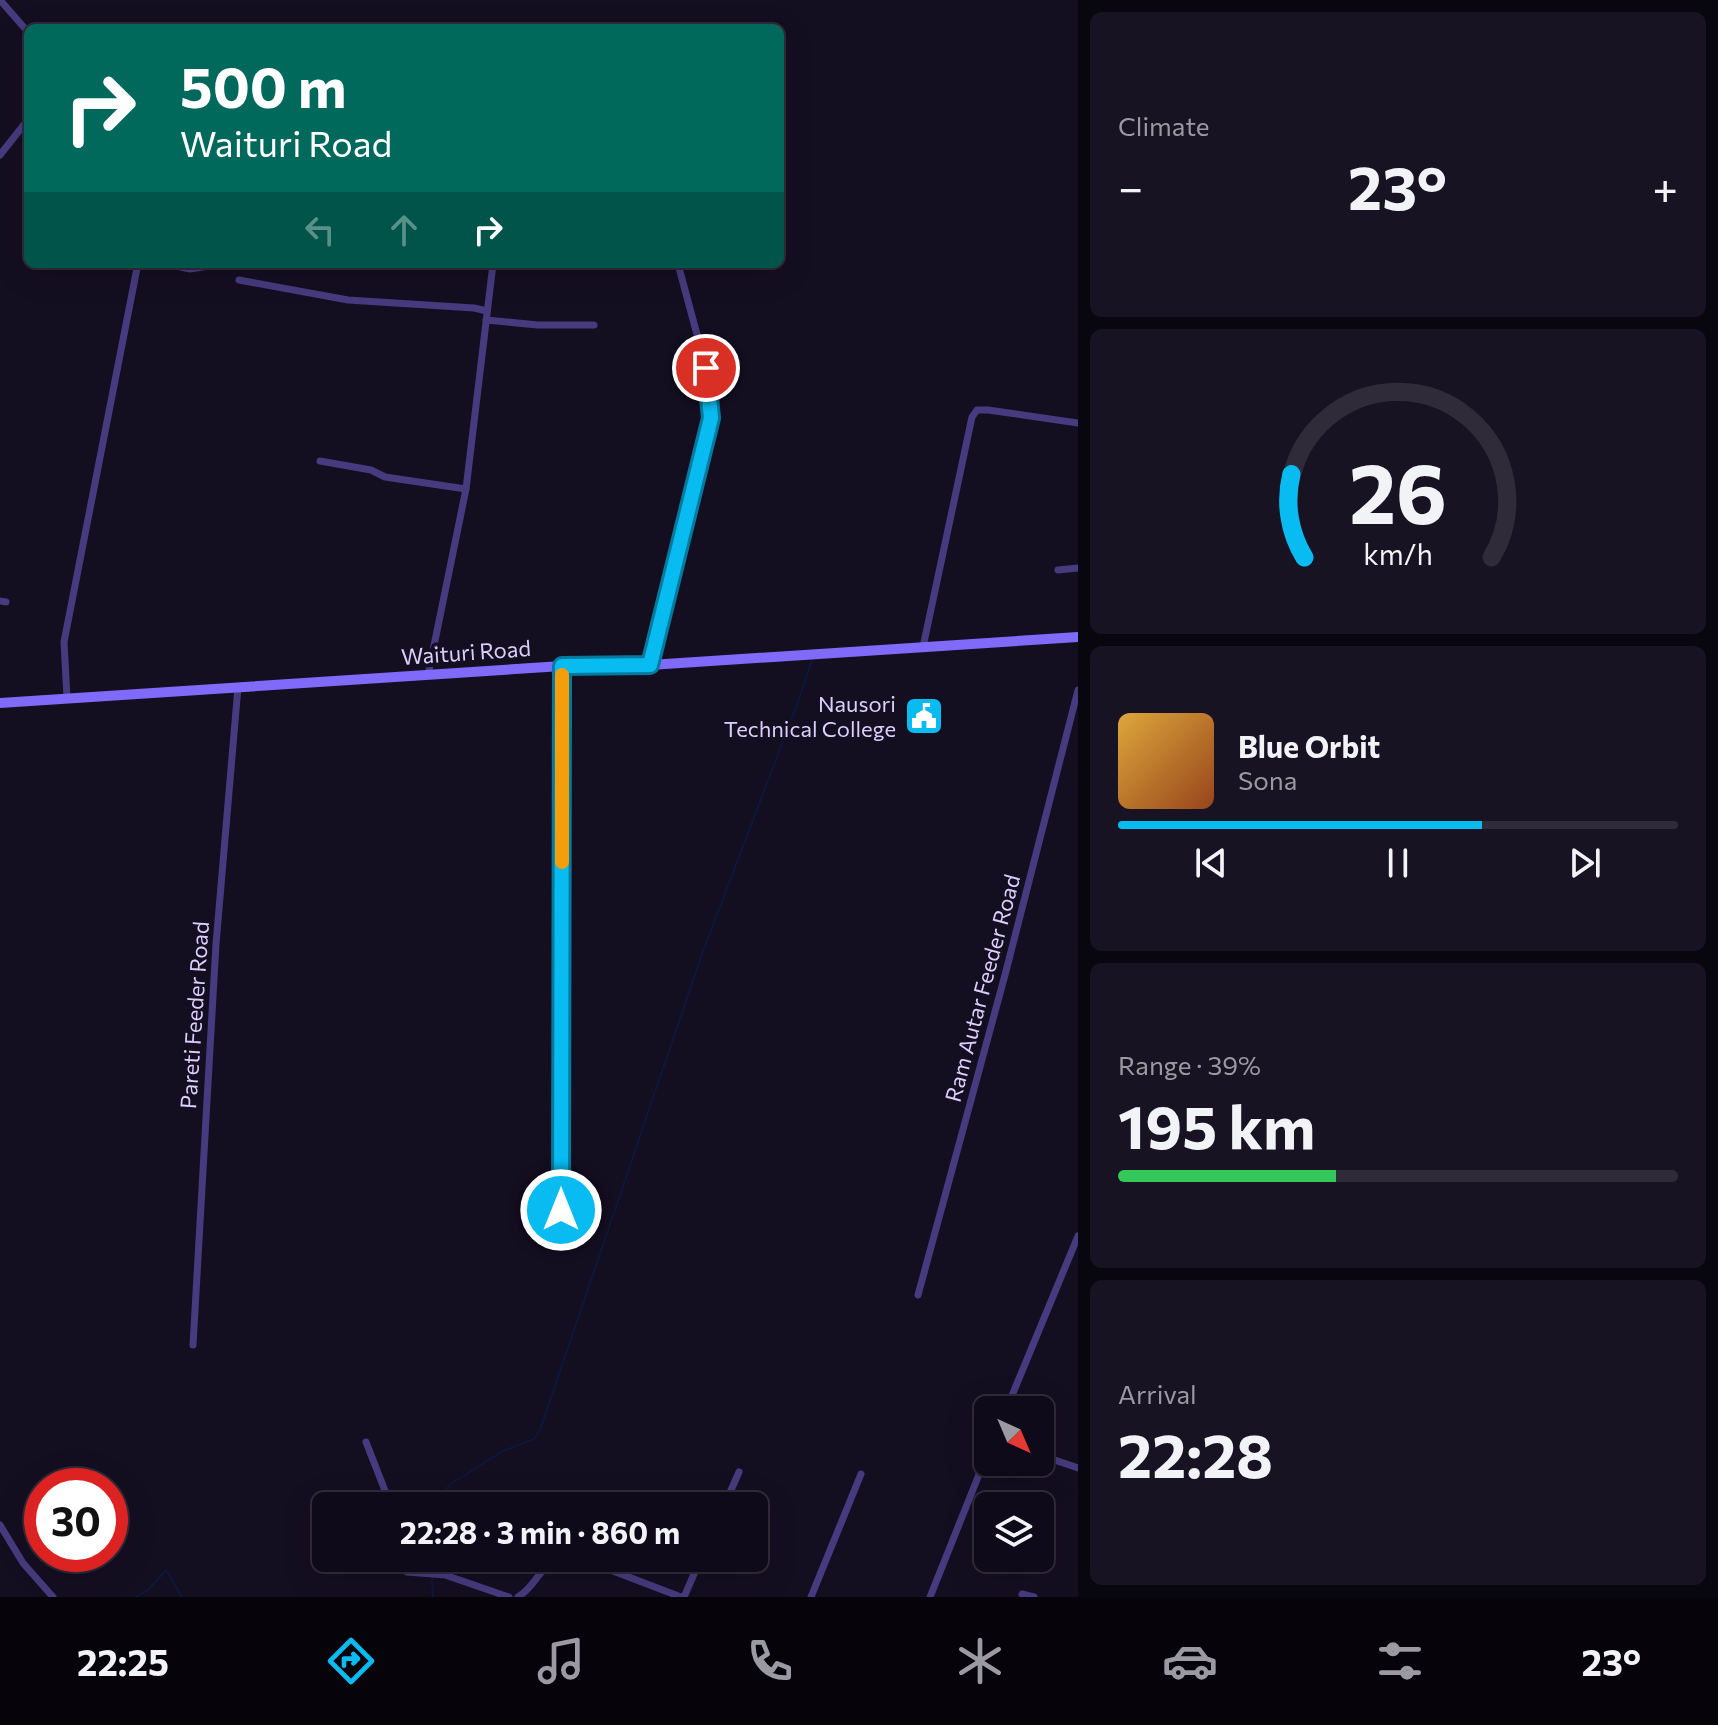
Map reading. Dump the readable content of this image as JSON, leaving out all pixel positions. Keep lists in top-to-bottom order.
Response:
{
  "streets": {
    "main road": ["Waituri Road"],
    "street": ["Ram Autar Feeder Road", "Pareti Feeder Road"]
  },
  "crossings": [
    ["Waituri Road", "Pareti Feeder Road"]
  ],
  "places": {
    "public building": ["Nausori Technical College"]
  },
  "north": "bottom right",
  "page": {
    "tile": [
      "Climate",
      ["Range · 39%", "195 km"],
      ["Arrival", "22:28"]
    ],
    "turn": ["500 m", "Waituri Road"],
    "heat": ["−", "23°", "+"],
    "song": ["Blue Orbit", "Sona"],
    "limit": "30",
    "trip": "22:28 · 3 min · 860 m",
    "tabs": ["22:25", "23°"],
    "gauge": ["26", "km/h"]
  }
}
